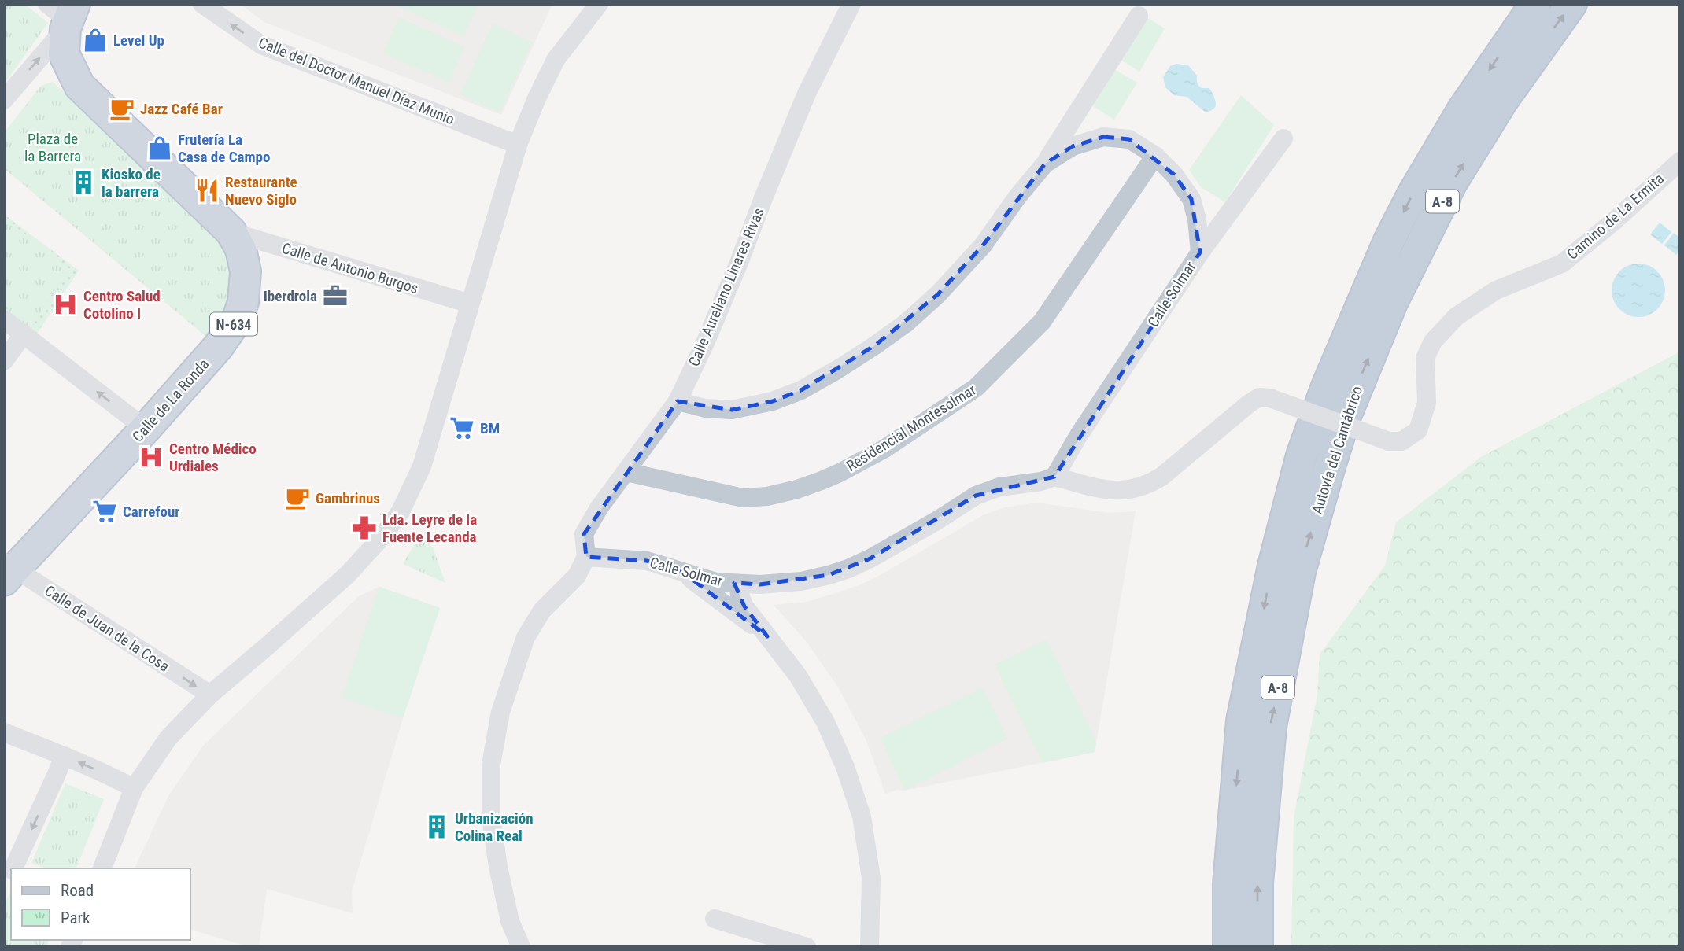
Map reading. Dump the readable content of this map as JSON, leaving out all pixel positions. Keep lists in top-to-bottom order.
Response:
{
  "streets": {
    "highway": [
      "A-8",
      "N-634",
      "Calle de La Ronda",
      "Autovía del Cantábrico"
    ],
    "street": [
      "Calle del Doctor Manuel Díaz Munio",
      "Camino de La Ermita",
      "Calle de Antonio Burgos",
      "Calle Aureliano Linares Rivas",
      "Calle Solmar",
      "Residencial Montesolmar",
      "Calle de Juan de la Cosa"
    ]
  },
  "crossings": [
    ["Camino de La Ermita", "Calle Solmar"],
    ["Calle de Antonio Burgos", "Calle de La Ronda"],
    ["Calle Aureliano Linares Rivas", "Calle Solmar"],
    ["Calle Aureliano Linares Rivas", "Residencial Montesolmar"],
    ["Calle Solmar", "Residencial Montesolmar"],
    ["Calle de La Ronda", "Calle de Juan de la Cosa"]
  ],
  "one_way": ["Calle del Doctor Manuel Díaz Munio"],
  "parks": ["Plaza de la Barrera"],
  "places": {
    "shop": ["Level Up", "Frutería La Casa de Campo"],
    "cafe": ["Jazz Café Bar", "Gambrinus"],
    "building": ["Kiosko de la barrera", "Urbanización Colina Real"],
    "restaurant": ["Restaurante Nuevo Siglo"],
    "office": ["Iberdrola"],
    "hospital": ["Centro Salud Cotolino I", "Centro Médico Urdiales"],
    "supermarket": ["BM", "Carrefour"],
    "pharmacy": ["Lda. Leyre de la Fuente Lecanda"]
  },
  "legend": ["Road", "Park"]
}
